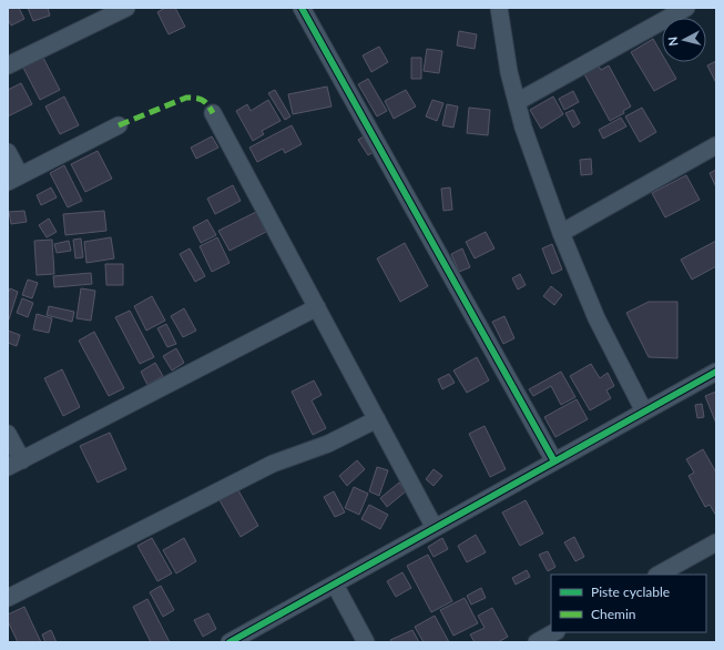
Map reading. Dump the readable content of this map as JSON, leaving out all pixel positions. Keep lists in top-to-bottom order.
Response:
{
  "legend": ["Piste cyclable", "Chemin"],
  "north": "left"
}
